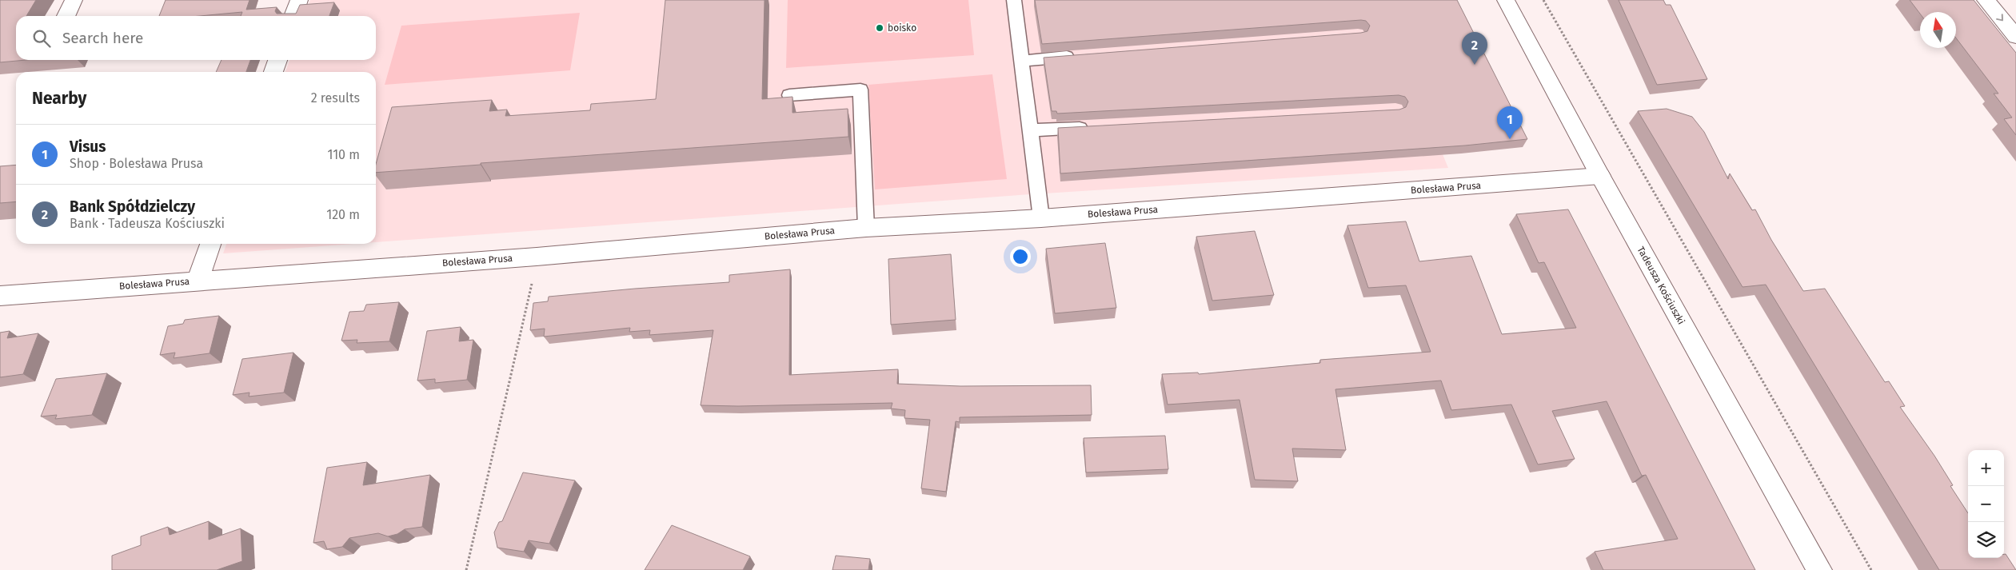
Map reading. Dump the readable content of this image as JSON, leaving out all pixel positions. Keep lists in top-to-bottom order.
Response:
{
  "streets": {
    "street": ["Bolesława Prusa", "Tadeusza Kościuszki"]
  },
  "crossings": [
    ["Bolesława Prusa", "Tadeusza Kościuszki"]
  ],
  "places": ["boisko"],
  "north": "top",
  "page": {
    "search": "Search here",
    "pins": ["2", "1"],
    "heading": ["Nearby", "2 results"],
    "list": [
      {
        "mark": "1",
        "name": "Visus",
        "note": "Shop · Bolesława Prusa",
        "value": "110 m"
      },
      {
        "mark": "2",
        "name": "Bank Spółdzielczy",
        "note": "Bank · Tadeusza Kościuszki",
        "value": "120 m"
      }
    ],
    "map_buttons": ["+", "−"]
  }
}
